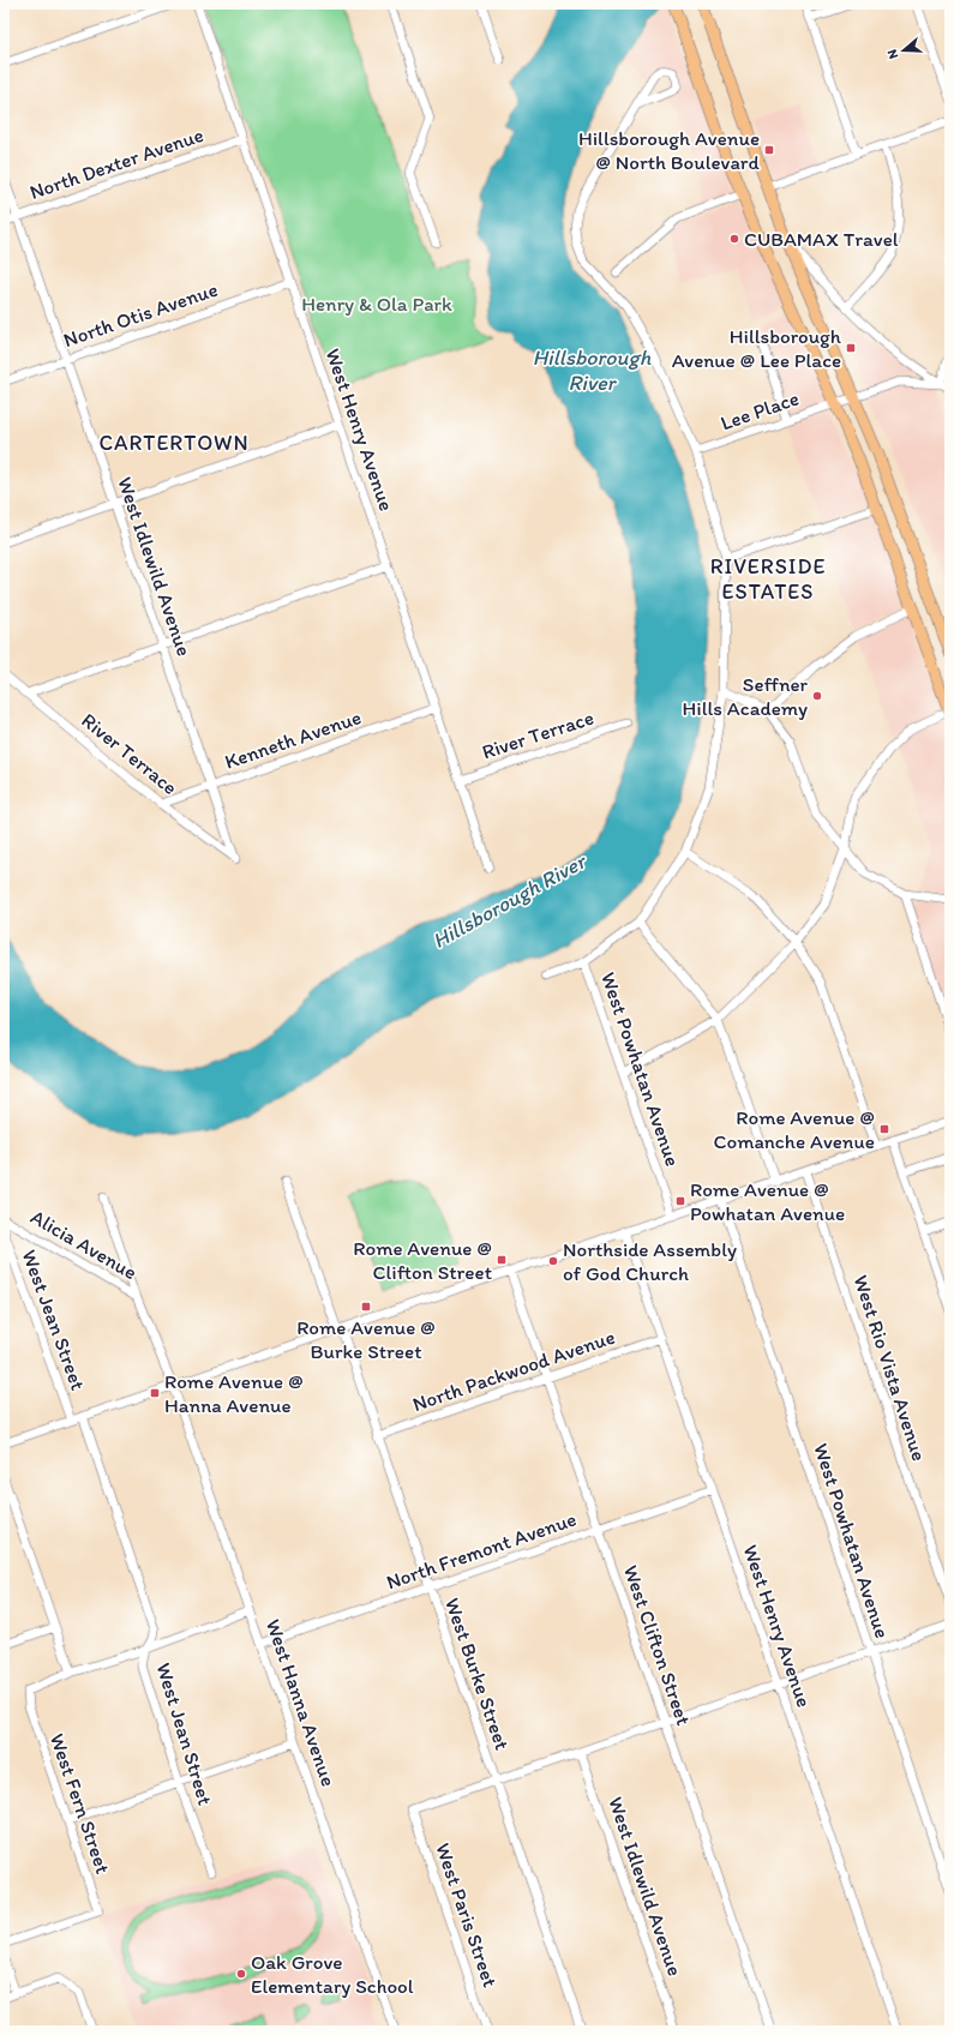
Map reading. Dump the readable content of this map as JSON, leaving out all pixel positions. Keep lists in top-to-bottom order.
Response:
{
  "streets": {
    "street": [
      "North Dexter Avenue",
      "North Otis Avenue",
      "Lee Place",
      "West Henry Avenue",
      "West Idlewild Avenue",
      "River Terrace",
      "Kenneth Avenue",
      "West Powhatan Avenue",
      "Alicia Avenue",
      "West Jean Street",
      "West Rio Vista Avenue",
      "North Packwood Avenue",
      "North Fremont Avenue",
      "West Clifton Street",
      "West Burke Street",
      "West Hanna Avenue",
      "West Fern Street",
      "West Paris Street"
    ]
  },
  "crossings": [
    ["North Dexter Avenue", "West Henry Avenue"],
    ["North Dexter Avenue", "West Idlewild Avenue"],
    ["North Otis Avenue", "West Henry Avenue"],
    ["North Otis Avenue", "West Idlewild Avenue"],
    ["West Henry Avenue", "River Terrace"],
    ["West Henry Avenue", "Kenneth Avenue"],
    ["West Henry Avenue", "North Packwood Avenue"],
    ["West Henry Avenue", "North Fremont Avenue"],
    ["West Idlewild Avenue", "River Terrace"],
    ["West Idlewild Avenue", "Kenneth Avenue"],
    ["River Terrace", "Kenneth Avenue"],
    ["Alicia Avenue", "West Hanna Avenue"],
    ["North Packwood Avenue", "West Clifton Street"],
    ["North Packwood Avenue", "West Burke Street"],
    ["North Fremont Avenue", "West Clifton Street"],
    ["North Fremont Avenue", "West Burke Street"],
    ["North Fremont Avenue", "West Hanna Avenue"],
    ["West Burke Street", "West Paris Street"]
  ],
  "districts": ["CARTERTOWN", "RIVERSIDE ESTATES"],
  "water": ["Hillsborough River"],
  "parks": ["Henry & Ola Park"],
  "places": {
    "transit": [
      "Hillsborough Avenue @ North Boulevard",
      "Hillsborough Avenue @ Lee Place",
      "Rome Avenue @ Comanche Avenue",
      "Rome Avenue @ Powhatan Avenue",
      "Rome Avenue @ Clifton Street",
      "Rome Avenue @ Burke Street",
      "Rome Avenue @ Hanna Avenue"
    ],
    "other": [
      "CUBAMAX Travel",
      "Seffner Hills Academy",
      "Northside Assembly of God Church",
      "Oak Grove Elementary School"
    ]
  },
  "north": "left"
}
